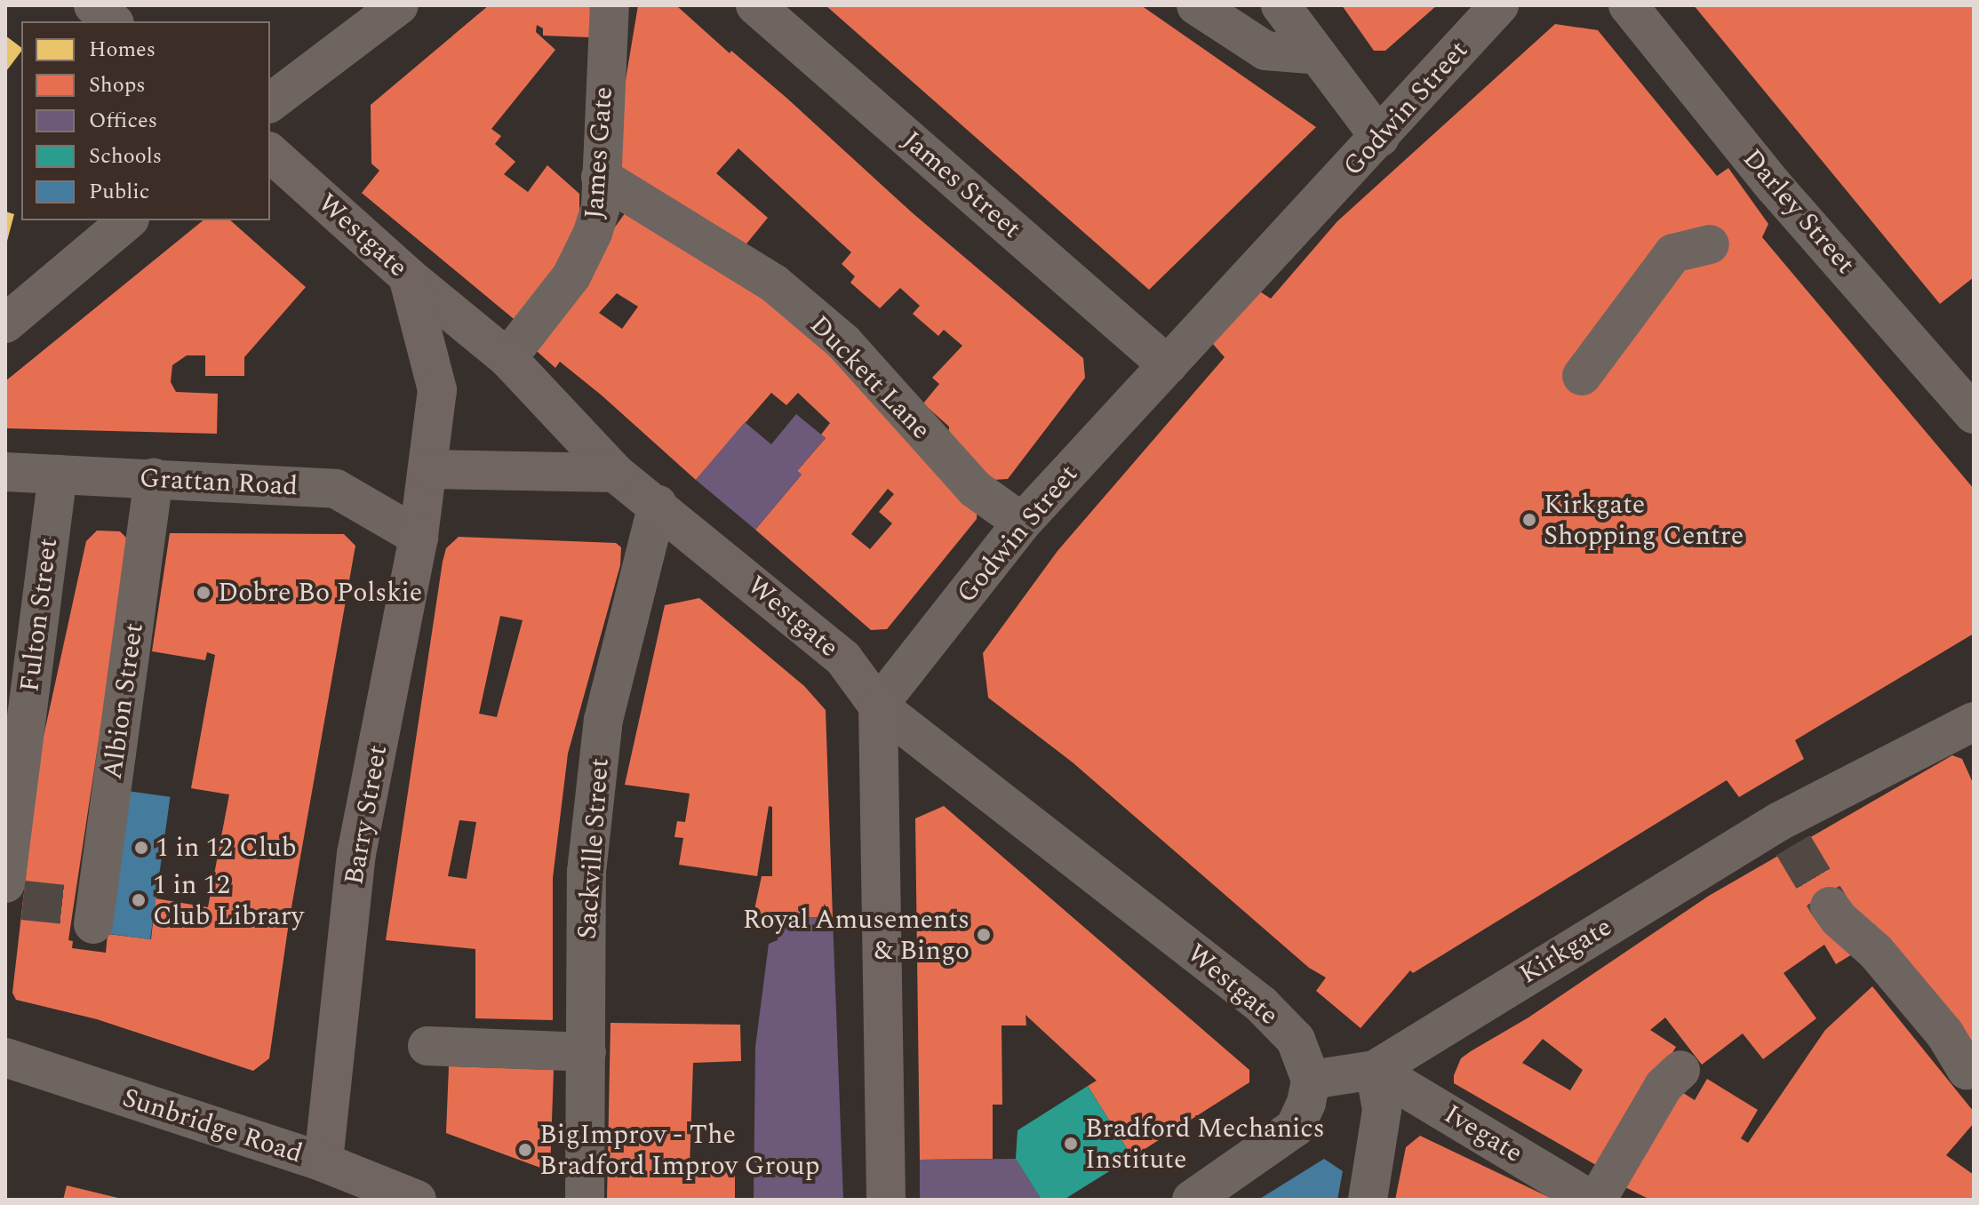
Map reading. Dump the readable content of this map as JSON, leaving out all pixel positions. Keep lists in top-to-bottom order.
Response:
{
  "streets": {
    "main road": ["Westgate", "Barry Street", "Sunbridge Road"],
    "street": [
      "Godwin Street",
      "James Gate",
      "James Street",
      "Darley Street",
      "Duckett Lane",
      "Grattan Road",
      "Fulton Street",
      "Albion Street",
      "Sackville Street",
      "Kirkgate",
      "Ivegate"
    ]
  },
  "crossings": [
    ["Godwin Street", "James Street"],
    ["Godwin Street", "Westgate"],
    ["Godwin Street", "Duckett Lane"],
    ["James Gate", "Westgate"],
    ["James Gate", "Duckett Lane"],
    ["Westgate", "Barry Street"],
    ["Westgate", "Sackville Street"],
    ["Westgate", "Kirkgate"],
    ["Grattan Road", "Fulton Street"],
    ["Grattan Road", "Albion Street"],
    ["Grattan Road", "Barry Street"],
    ["Barry Street", "Sunbridge Road"],
    ["Kirkgate", "Ivegate"]
  ],
  "places": [
    "Kirkgate Shopping Centre",
    "Dobre Bo Polskie",
    "1 in 12 Club",
    "1 in 12 Club Library",
    "Royal Amusements & Bingo",
    "Bradford Mechanics Institute",
    "BigImprov - The Bradford Improv Group"
  ],
  "legend": [
    "Homes",
    "Shops",
    "Offices",
    "Schools",
    "Public"
  ]
}
